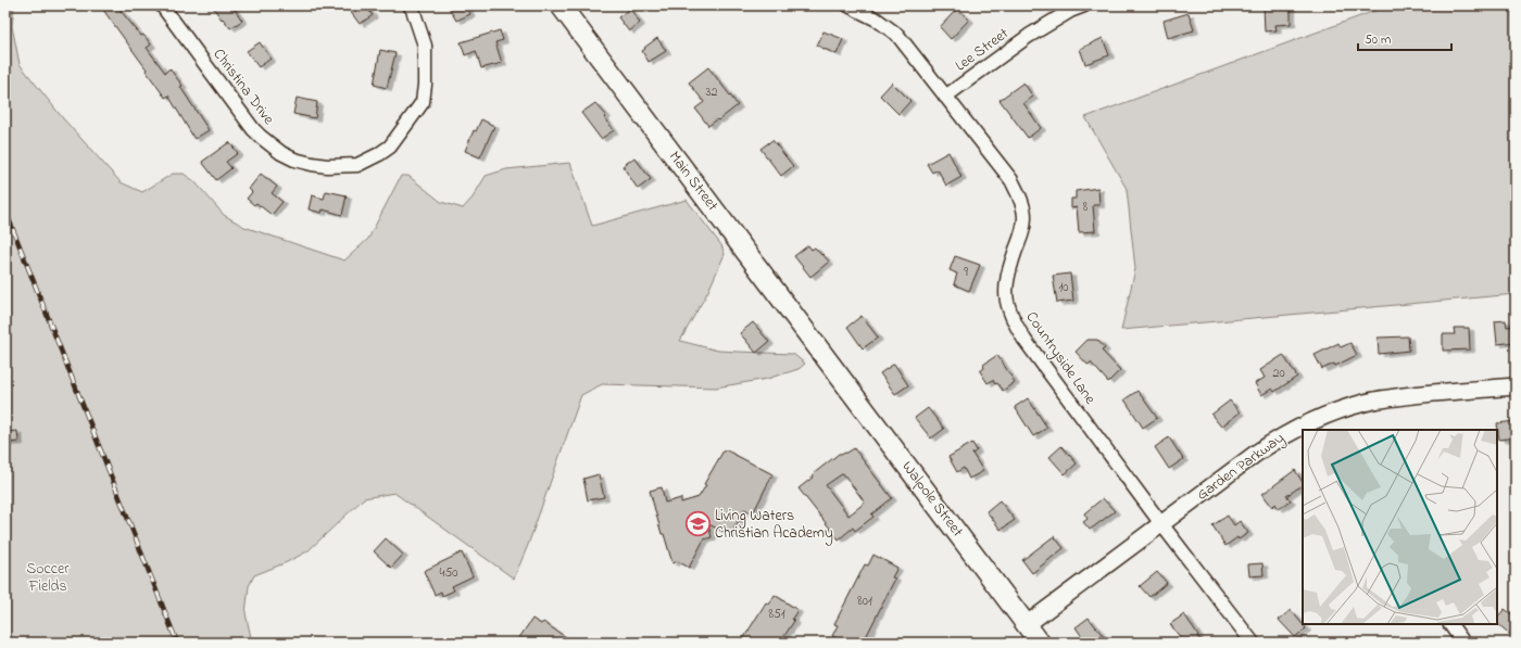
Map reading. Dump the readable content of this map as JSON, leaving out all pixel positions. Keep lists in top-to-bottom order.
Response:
{
  "streets": {
    "main road": ["Main Street", "Walpole Street"],
    "street": [
      "Lee Street",
      "Christina Drive",
      "Countryside Lane",
      "Garden Parkway"
    ]
  },
  "crossings": [
    ["Lee Street", "Countryside Lane"],
    ["Main Street", "Walpole Street"],
    ["Countryside Lane", "Garden Parkway"],
    ["Garden Parkway", "Walpole Street"]
  ],
  "parks": ["Soccer Fields"],
  "places": {
    "school or university": ["Living Waters Christian Academy"]
  },
  "house_numbers": [
    "32",
    "8",
    "9",
    "10",
    "20",
    "450",
    "801",
    "851"
  ],
  "scale_bar": "50 m"
}
